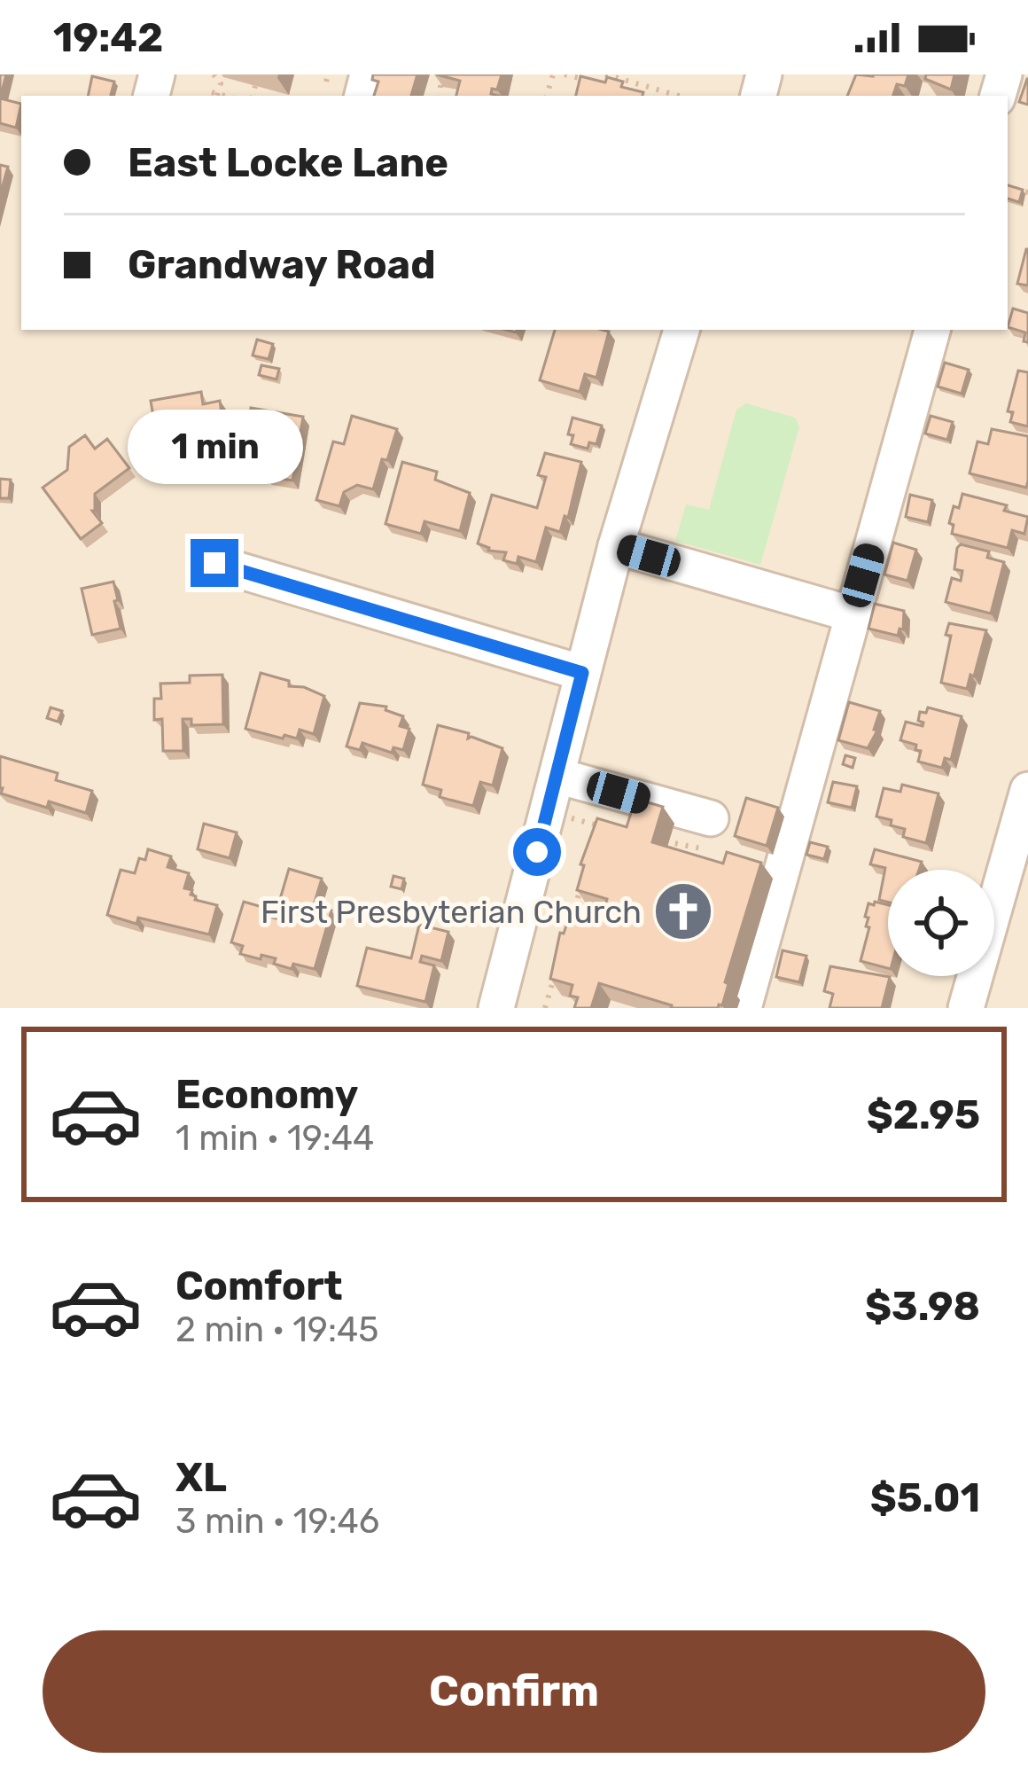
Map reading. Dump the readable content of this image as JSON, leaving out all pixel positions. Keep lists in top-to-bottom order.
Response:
{
  "places": {
    "church": ["First Presbyterian Church"]
  },
  "page": {
    "status": "19:42",
    "banner": ["East Locke Lane", "Grandway Road"],
    "bubble": "1 min",
    "list": [
      {
        "name": "Economy",
        "note": "1 min · 19:44",
        "value": "$2.95"
      },
      {
        "name": "Comfort",
        "note": "2 min · 19:45",
        "value": "$3.98"
      },
      {
        "name": "XL",
        "note": "3 min · 19:46",
        "value": "$5.01"
      }
    ],
    "buttons": "Confirm"
  }
}
